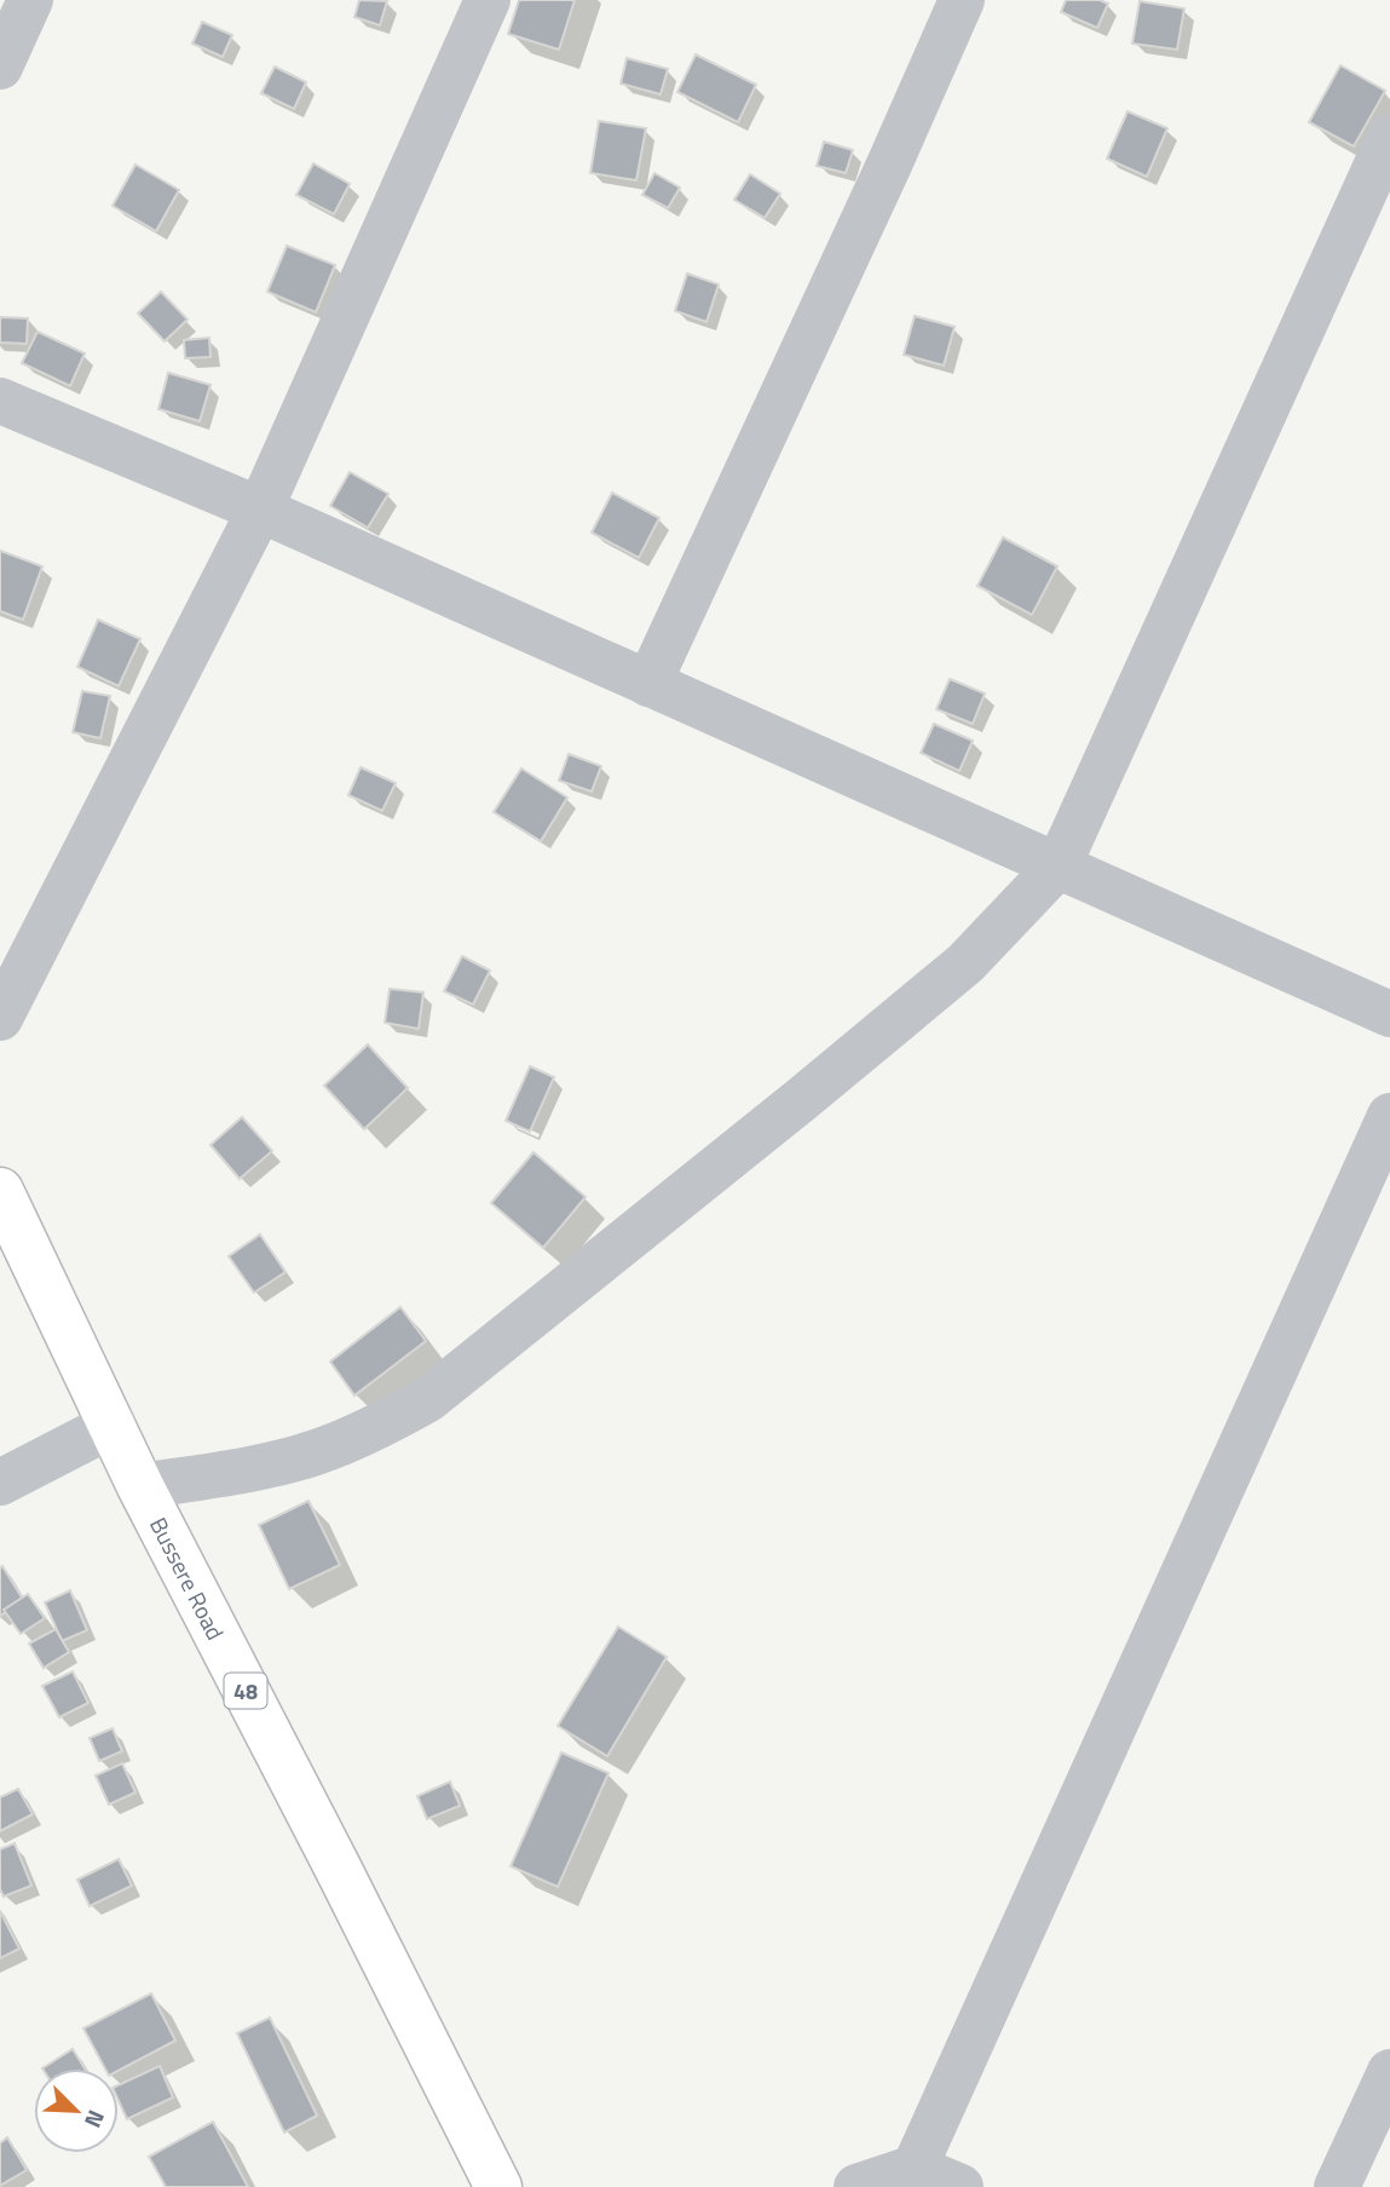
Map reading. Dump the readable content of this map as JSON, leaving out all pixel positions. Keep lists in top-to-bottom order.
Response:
{
  "streets": {
    "main road": ["Bussere Road", "48"]
  },
  "north": "bottom right"
}
